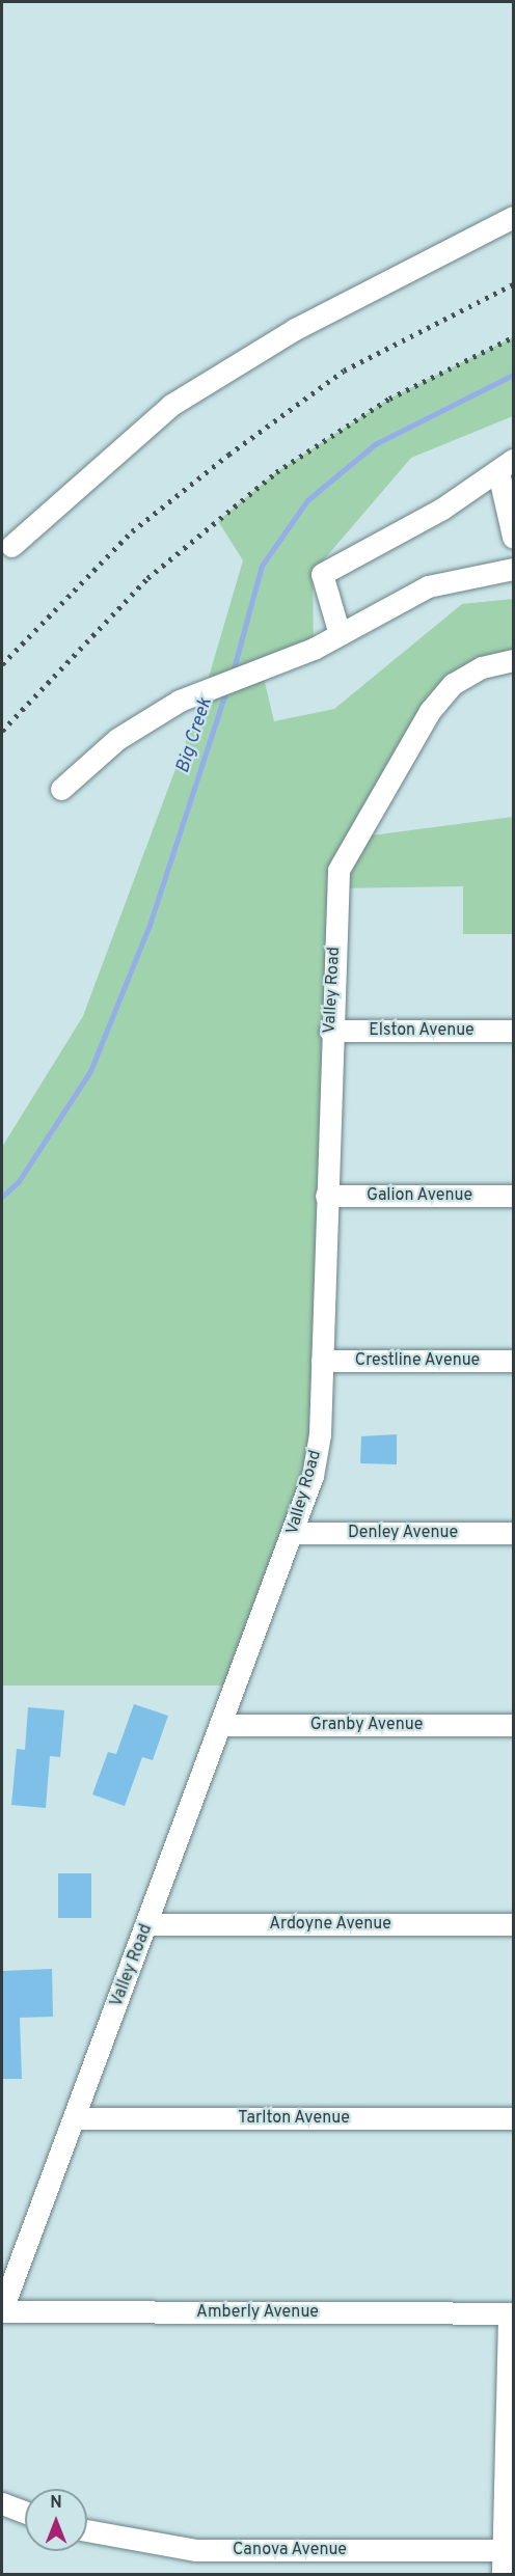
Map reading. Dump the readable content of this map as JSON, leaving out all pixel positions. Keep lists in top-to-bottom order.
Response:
{
  "streets": {
    "street": [
      "Valley Road",
      "Elston Avenue",
      "Galion Avenue",
      "Crestline Avenue",
      "Denley Avenue",
      "Granby Avenue",
      "Ardoyne Avenue",
      "Tarlton Avenue",
      "Amberly Avenue",
      "Canova Avenue"
    ]
  },
  "crossings": [
    ["Valley Road", "Elston Avenue"],
    ["Valley Road", "Galion Avenue"],
    ["Valley Road", "Crestline Avenue"],
    ["Valley Road", "Denley Avenue"],
    ["Valley Road", "Granby Avenue"],
    ["Valley Road", "Ardoyne Avenue"],
    ["Valley Road", "Tarlton Avenue"],
    ["Valley Road", "Amberly Avenue"]
  ],
  "water": ["Big Creek"],
  "north": "top"
}
